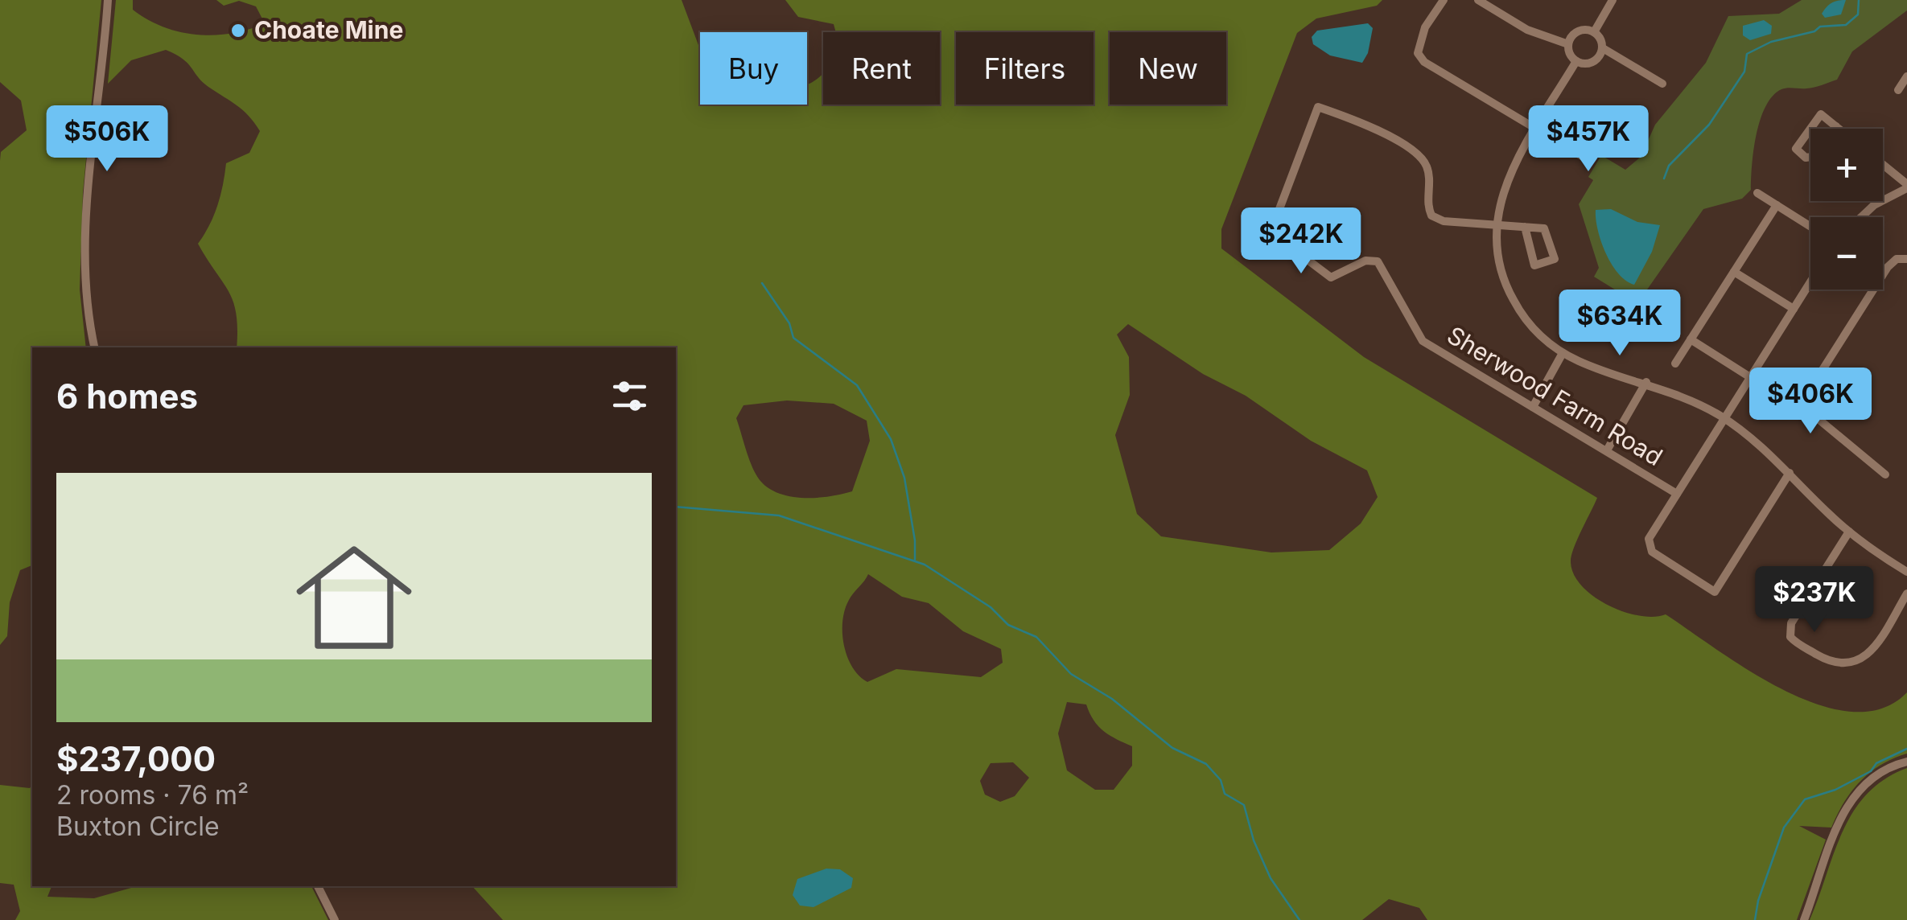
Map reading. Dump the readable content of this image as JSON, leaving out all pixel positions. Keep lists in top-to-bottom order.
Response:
{
  "streets": {
    "street": ["Sherwood Farm Road"]
  },
  "places": ["Choate Mine"],
  "page": {
    "chip": [
      "Buy",
      "Rent",
      "Filters",
      "New"
    ],
    "price": [
      "$506K",
      "$457K",
      "$242K",
      "$634K",
      "$406K",
      "$237K"
    ],
    "map_buttons": ["+", "−"],
    "heading": "6 homes",
    "list": [
      {
        "name": "$237,000",
        "note": "2 rooms · 76 m² · Buxton Circle"
      }
    ]
  }
}
